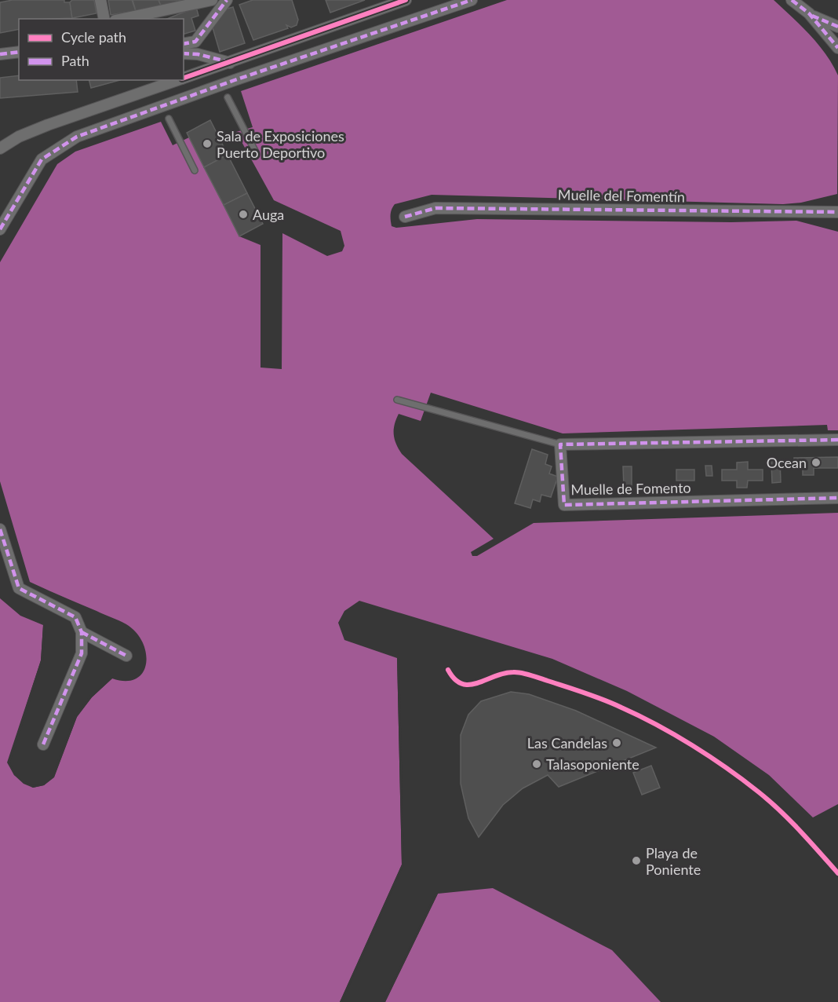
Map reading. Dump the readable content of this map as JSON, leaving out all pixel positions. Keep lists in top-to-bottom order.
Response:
{
  "streets": {
    "street": ["Muelle del Fomentín", "Muelle de Fomento"]
  },
  "places": [
    "Sala de Exposiciones Puerto Deportivo",
    "Auga",
    "Ocean",
    "Las Candelas",
    "Talasoponiente",
    "Playa de Poniente"
  ],
  "legend": ["Cycle path", "Path"]
}
